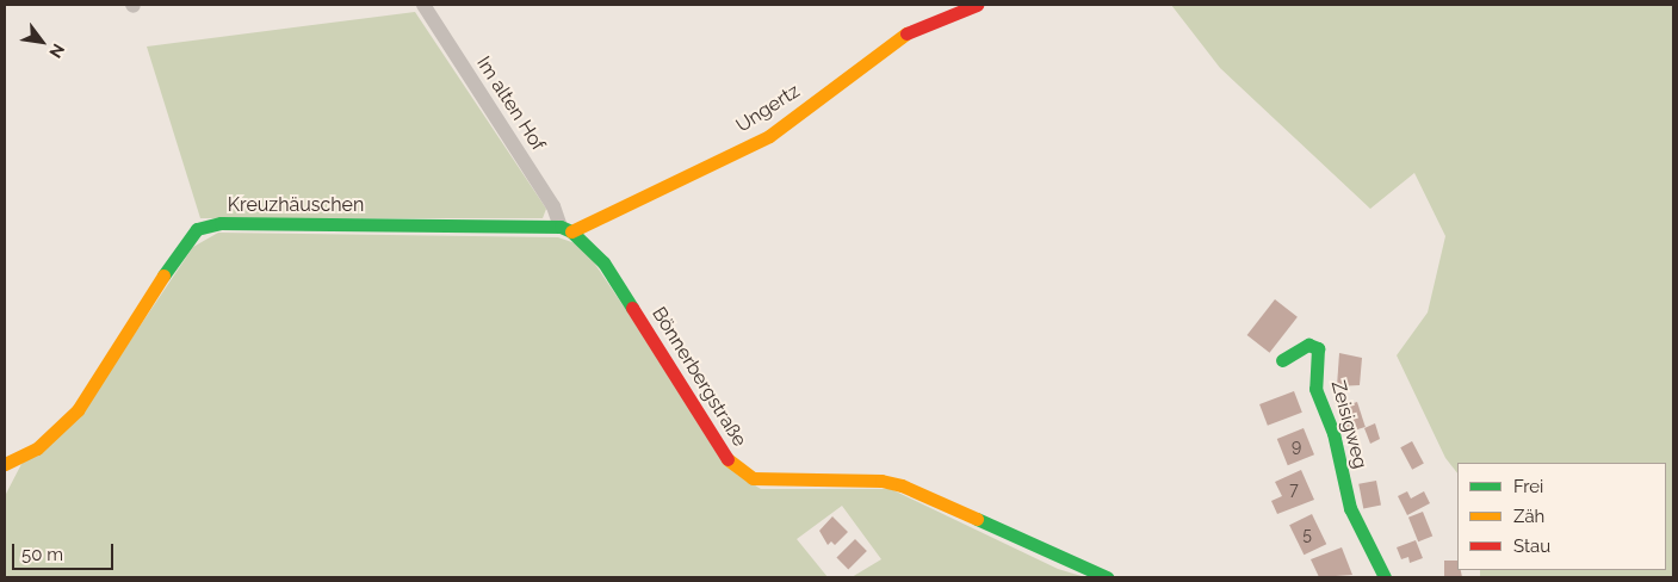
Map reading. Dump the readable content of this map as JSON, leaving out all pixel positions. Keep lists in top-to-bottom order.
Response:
{
  "streets": {
    "street": [
      "Im alten Hof",
      "Ungertz",
      "Kreuzhäuschen",
      "Bönnerbergstraße",
      "Zeisigweg"
    ]
  },
  "crossings": [
    ["Im alten Hof", "Ungertz"],
    ["Im alten Hof", "Kreuzhäuschen"],
    ["Im alten Hof", "Bönnerbergstraße"],
    ["Ungertz", "Kreuzhäuschen"],
    ["Ungertz", "Bönnerbergstraße"],
    ["Kreuzhäuschen", "Bönnerbergstraße"]
  ],
  "house_numbers": ["9", "7", "5"],
  "legend": ["Frei", "Zäh", "Stau"],
  "scale_bar": "50 m",
  "north": "bottom right"
}
